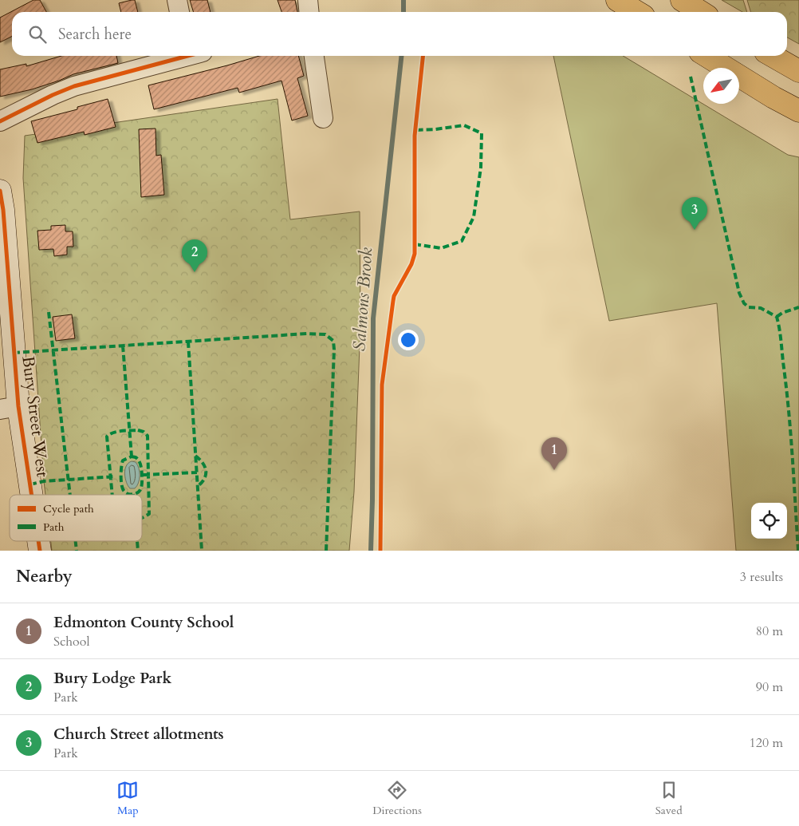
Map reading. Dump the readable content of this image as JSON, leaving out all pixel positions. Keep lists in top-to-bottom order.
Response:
{
  "streets": {
    "street": ["Bury Street West"]
  },
  "water": ["Salmons Brook"],
  "legend": ["Cycle path", "Path"],
  "north": "bottom left",
  "page": {
    "search": "Search here",
    "pins": ["3", "2", "1"],
    "heading": ["Nearby", "3 results"],
    "list": [
      {
        "mark": "1",
        "name": "Edmonton County School",
        "note": "School",
        "value": "80 m"
      },
      {
        "mark": "2",
        "name": "Bury Lodge Park",
        "note": "Park",
        "value": "90 m"
      },
      {
        "mark": "3",
        "name": "Church Street allotments",
        "note": "Park",
        "value": "120 m"
      }
    ],
    "nav": ["Map", "Directions", "Saved"]
  }
}
